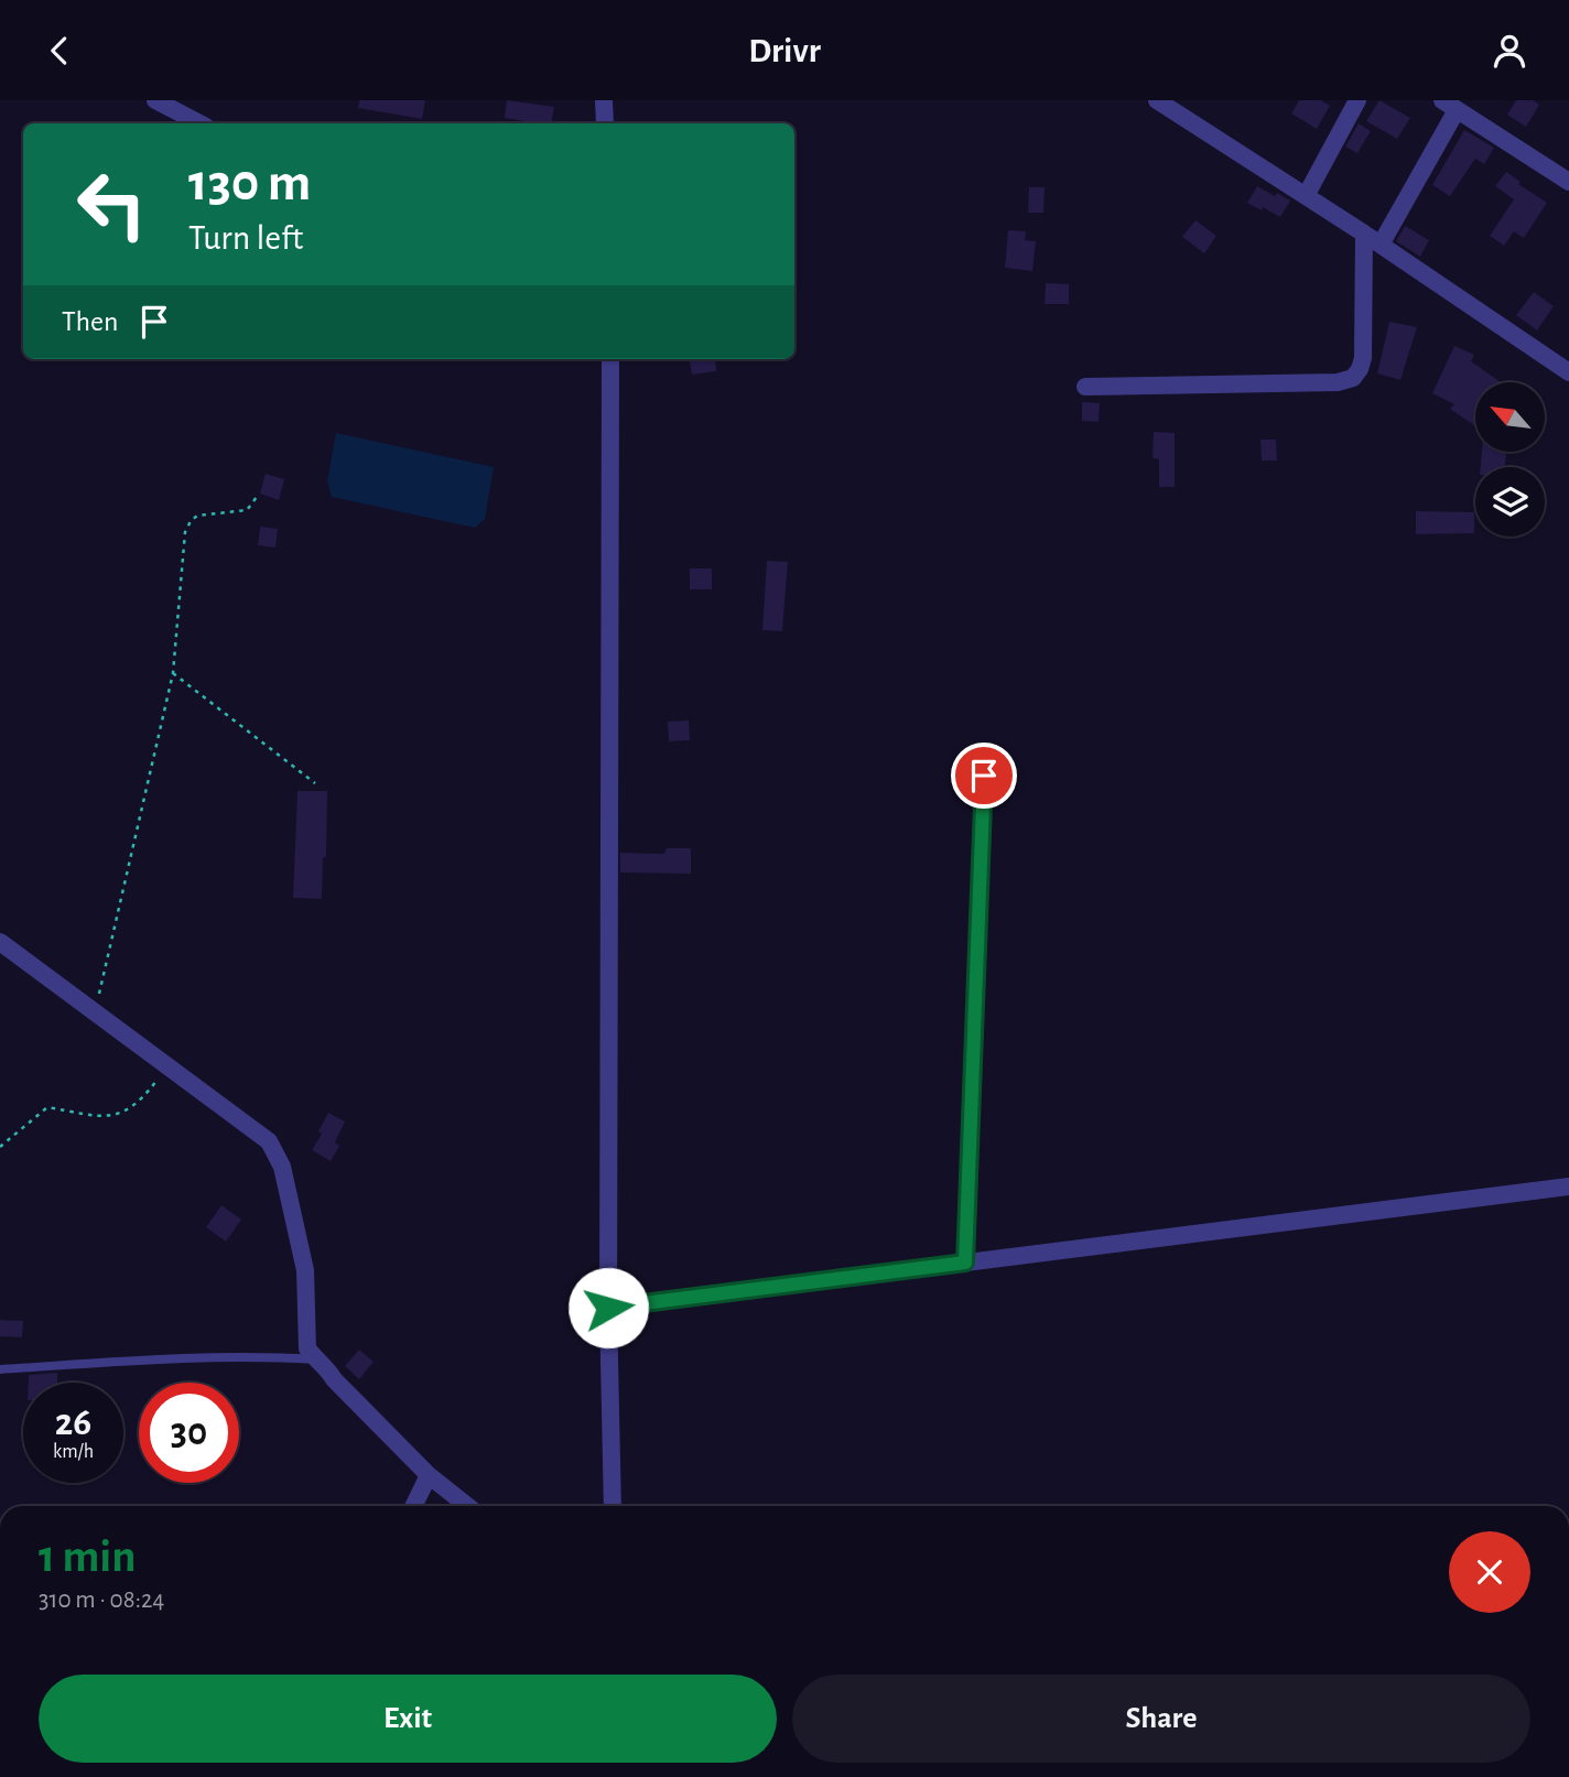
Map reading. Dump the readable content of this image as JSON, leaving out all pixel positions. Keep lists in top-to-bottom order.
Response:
{
  "north": "top left",
  "page": {
    "header": "Drivr",
    "turn": ["130 m", "Turn left"],
    "then": "Then",
    "speed": "26 km/h",
    "limit": "30",
    "heading": ["1 min", "310 m · 08:24"],
    "buttons": ["Exit", "Share"]
  }
}
